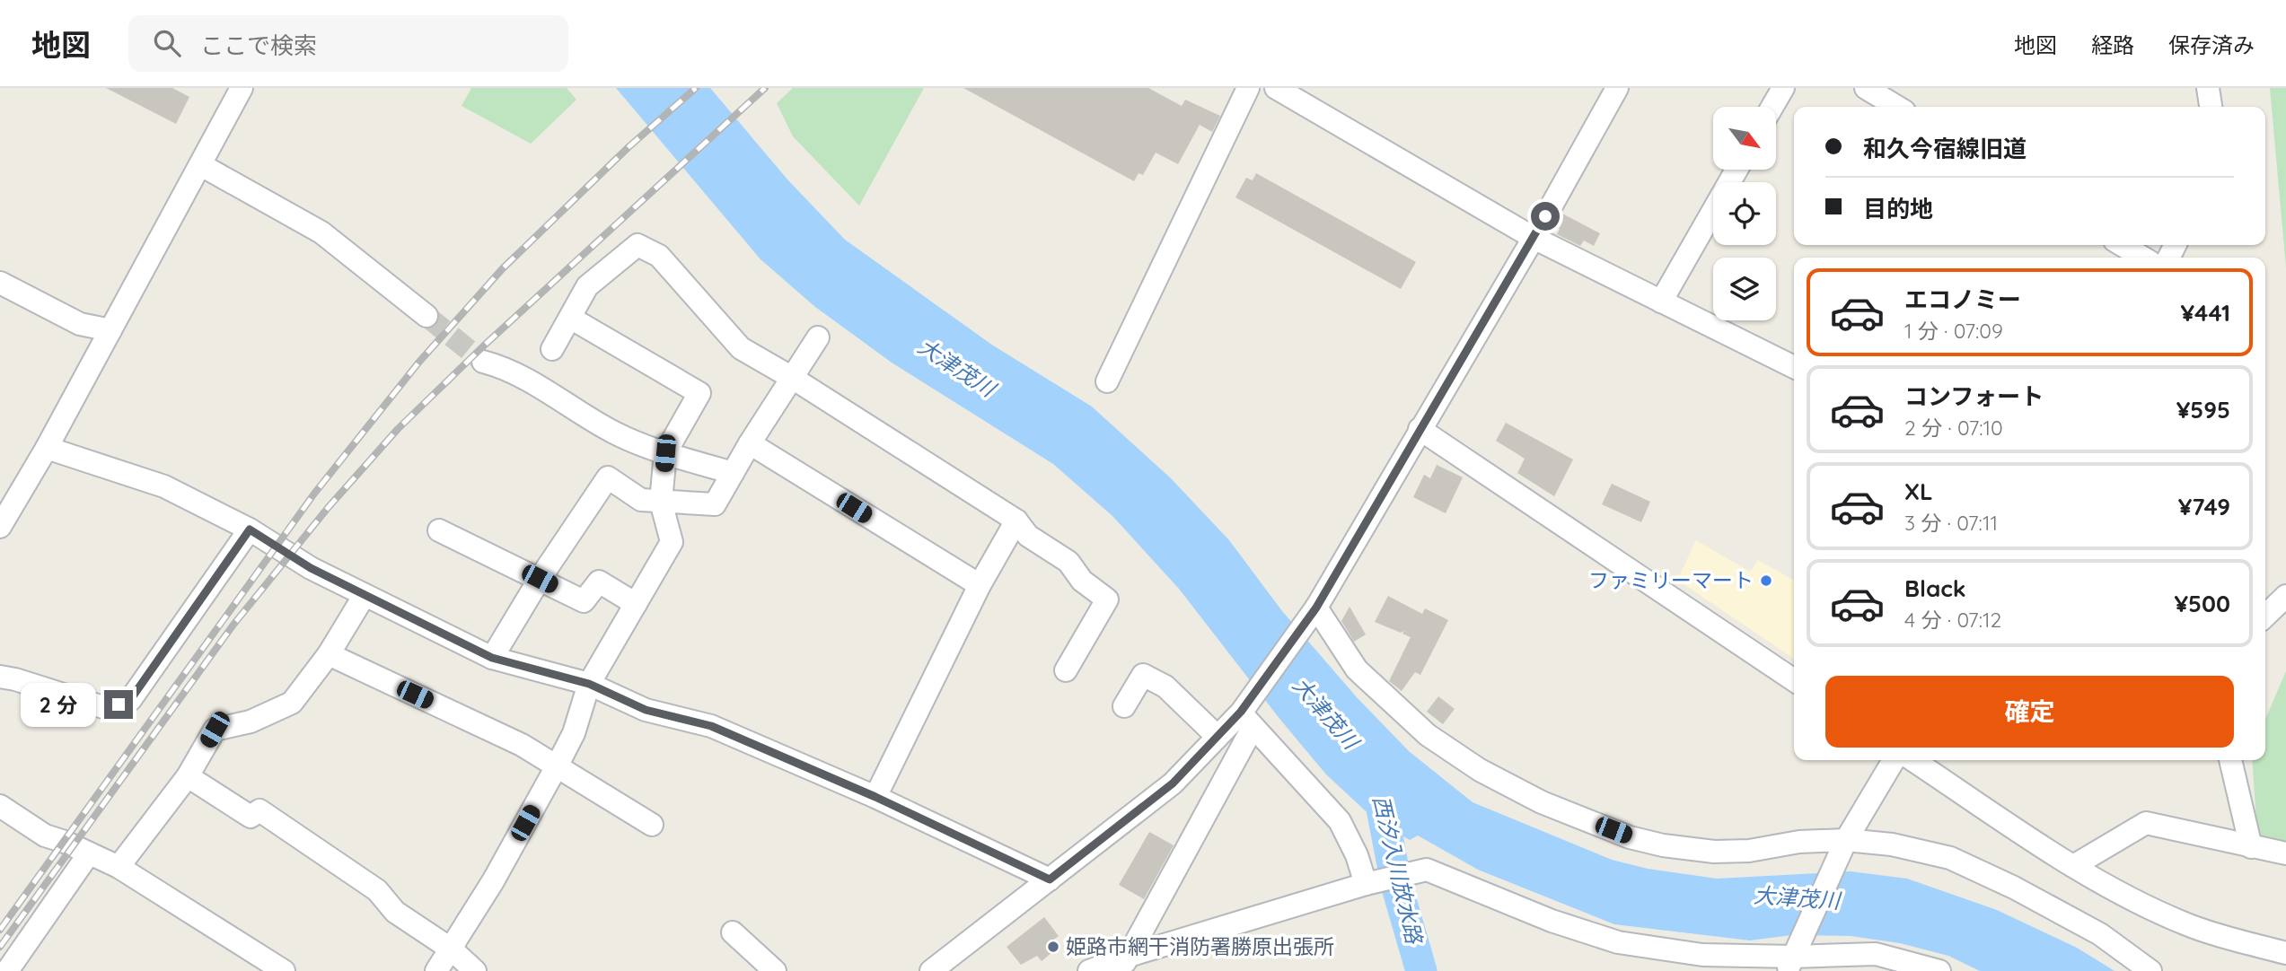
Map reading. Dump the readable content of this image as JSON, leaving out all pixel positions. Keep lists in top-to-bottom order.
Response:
{
  "water": ["大津茂川", "西汐入川放水路"],
  "places": ["ファミリーマート", "姫路市網干消防署勝原出張所"],
  "north": "bottom right",
  "page": {
    "header": "地図",
    "search": "ここで検索",
    "nav": ["地図", "経路", "保存済み"],
    "banner": ["和久今宿線旧道", "目的地"],
    "list": [
      {
        "name": "エコノミー",
        "note": "1 分 · 07:09",
        "value": "¥441"
      },
      {
        "name": "コンフォート",
        "note": "2 分 · 07:10",
        "value": "¥595"
      },
      {
        "name": "XL",
        "note": "3 分 · 07:11",
        "value": "¥749"
      },
      {
        "name": "Black",
        "note": "4 分 · 07:12",
        "value": "¥500"
      }
    ],
    "buttons": "確定",
    "bubble": "2 分"
  }
}
